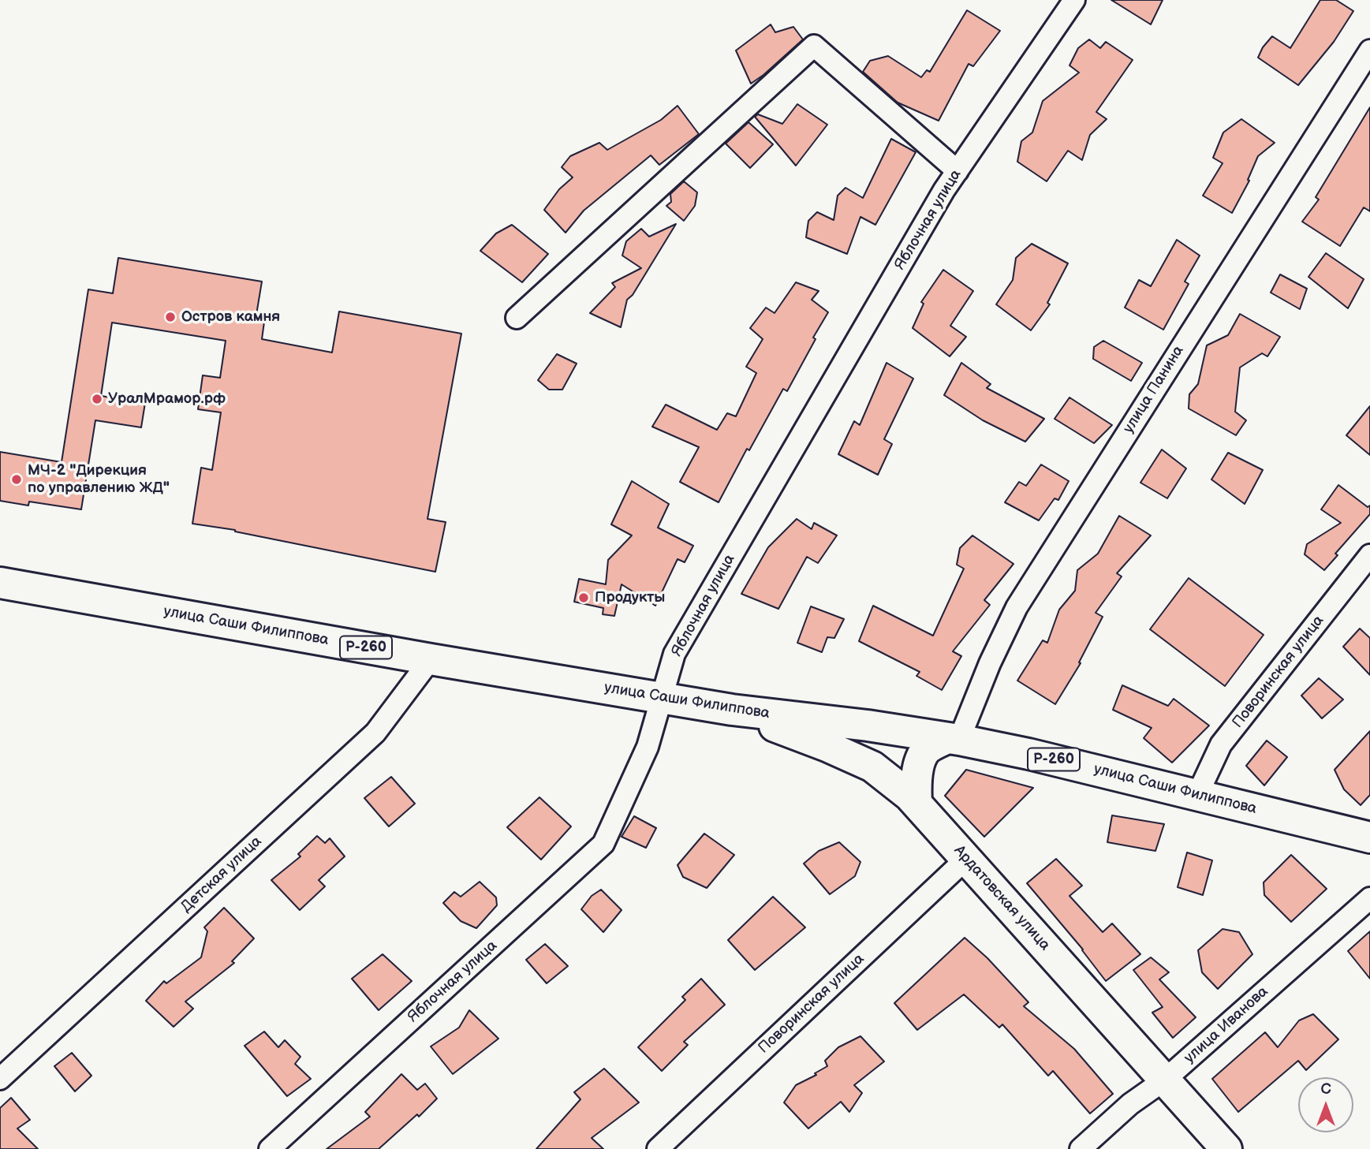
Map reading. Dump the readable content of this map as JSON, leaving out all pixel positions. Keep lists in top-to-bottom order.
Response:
{
  "streets": {
    "highway": ["улица Саши Филиппова", "Р-260", "Ардатовская улица"],
    "street": [
      "Яблочная улица",
      "улица Панина",
      "Поворинская улица",
      "Детская улица",
      "улица Иванова"
    ]
  },
  "crossings": [
    ["Яблочная улица", "улица Саши Филиппова"],
    ["улица Панина", "улица Саши Филиппова"],
    ["улица Саши Филиппова", "Поворинская улица"],
    ["улица Саши Филиппова", "Детская улица"],
    ["улица Саши Филиппова", "Ардатовская улица"],
    ["Поворинская улица", "Ардатовская улица"],
    ["Ардатовская улица", "улица Иванова"]
  ],
  "places": [
    "Остров камня",
    "УралМрамор.рф",
    "МЧ-2 \"Дирекция по управлению ЖД\"",
    "Продукты"
  ],
  "north": "top"
}
